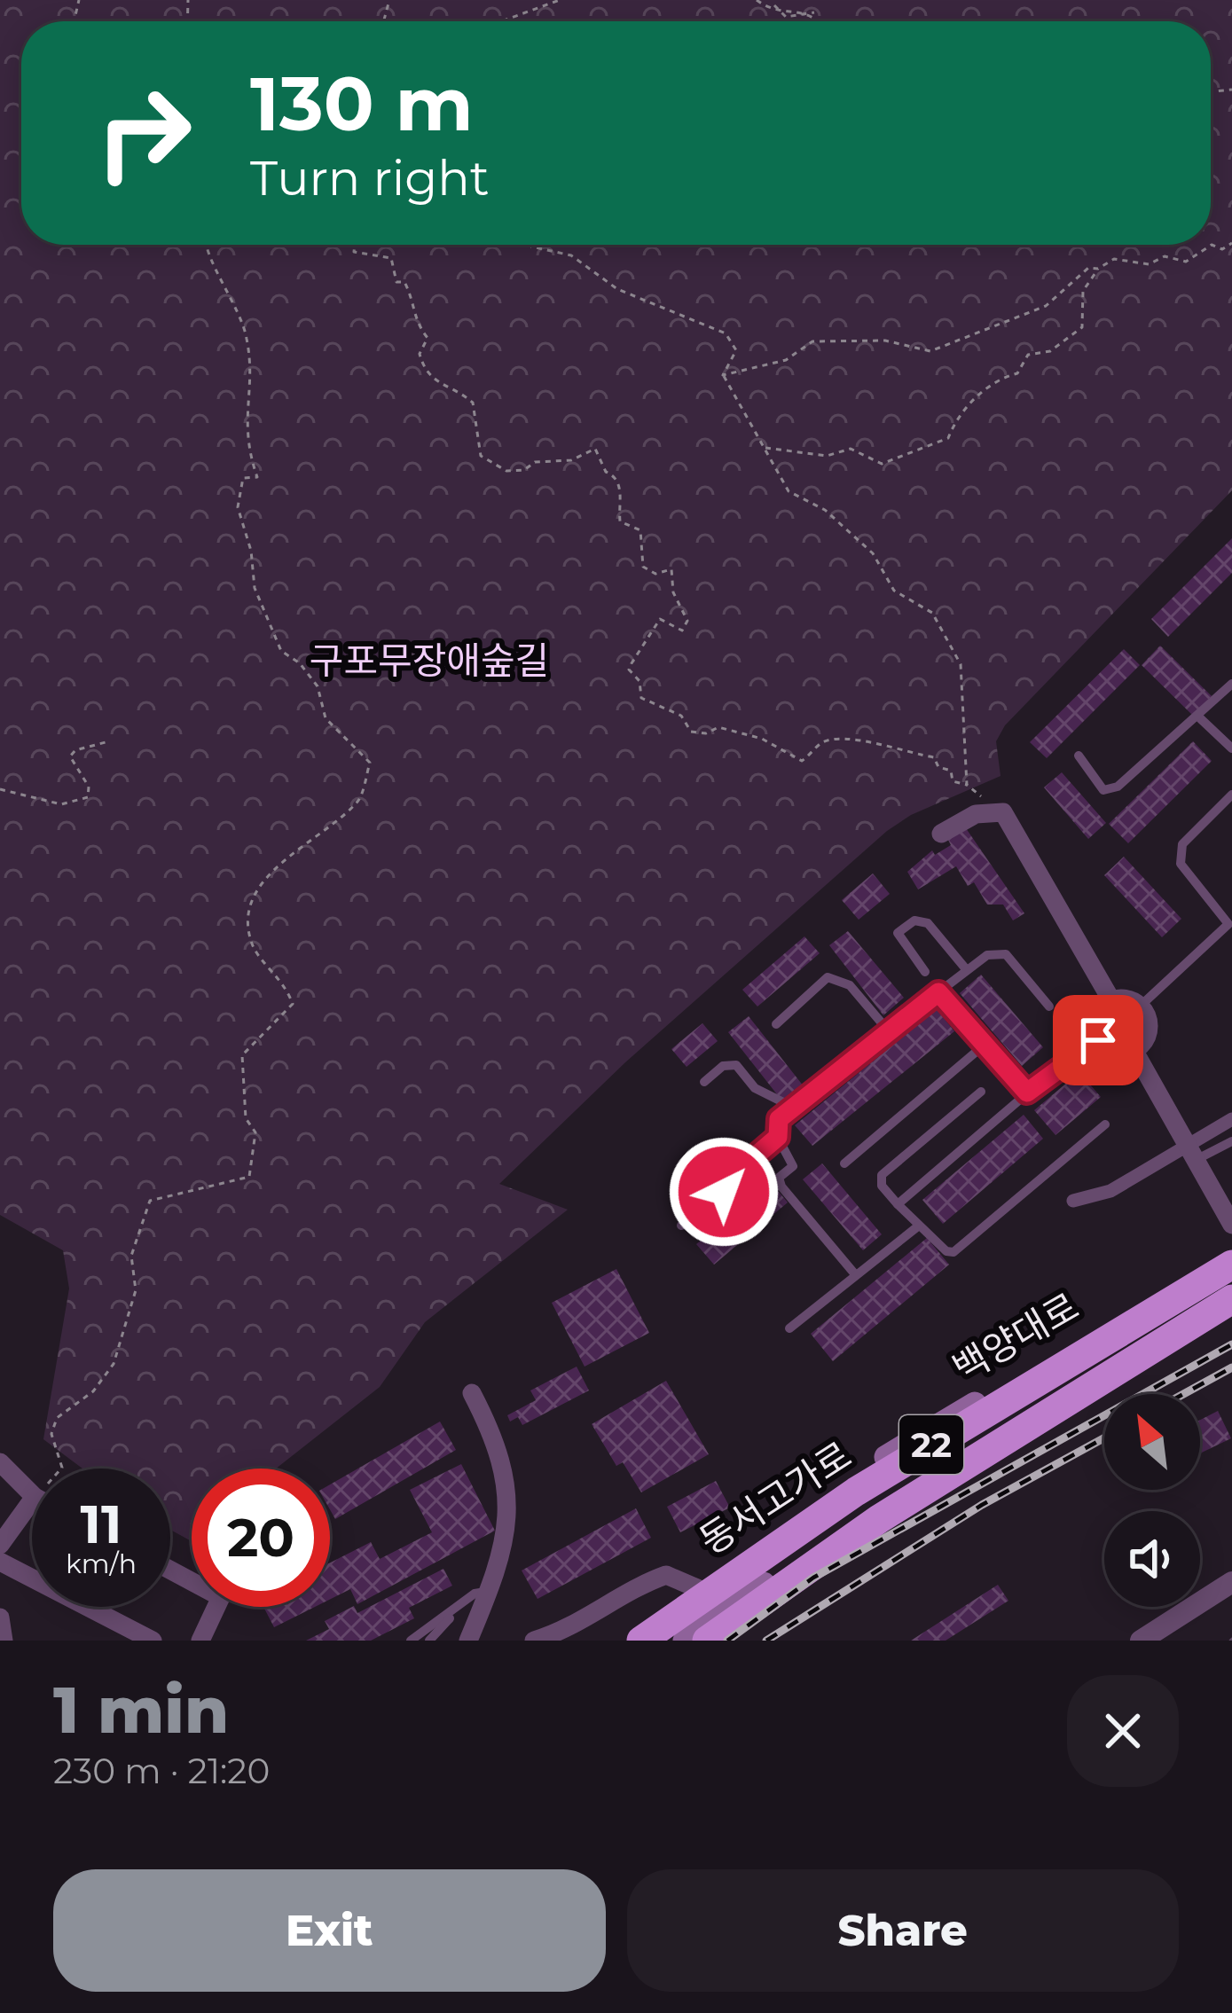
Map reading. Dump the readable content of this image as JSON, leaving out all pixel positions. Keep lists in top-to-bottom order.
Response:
{
  "streets": {
    "highway": ["22", "동서고가로"],
    "main road": ["백양대로"]
  },
  "crossings": [
    ["백양대로", "동서고가로"]
  ],
  "parks": ["구포무장애숲길"],
  "north": "top left",
  "page": {
    "turn": ["130 m", "Turn right"],
    "speed": "11 km/h",
    "limit": "20",
    "heading": ["1 min", "230 m · 21:20"],
    "buttons": ["Exit", "Share"]
  }
}
